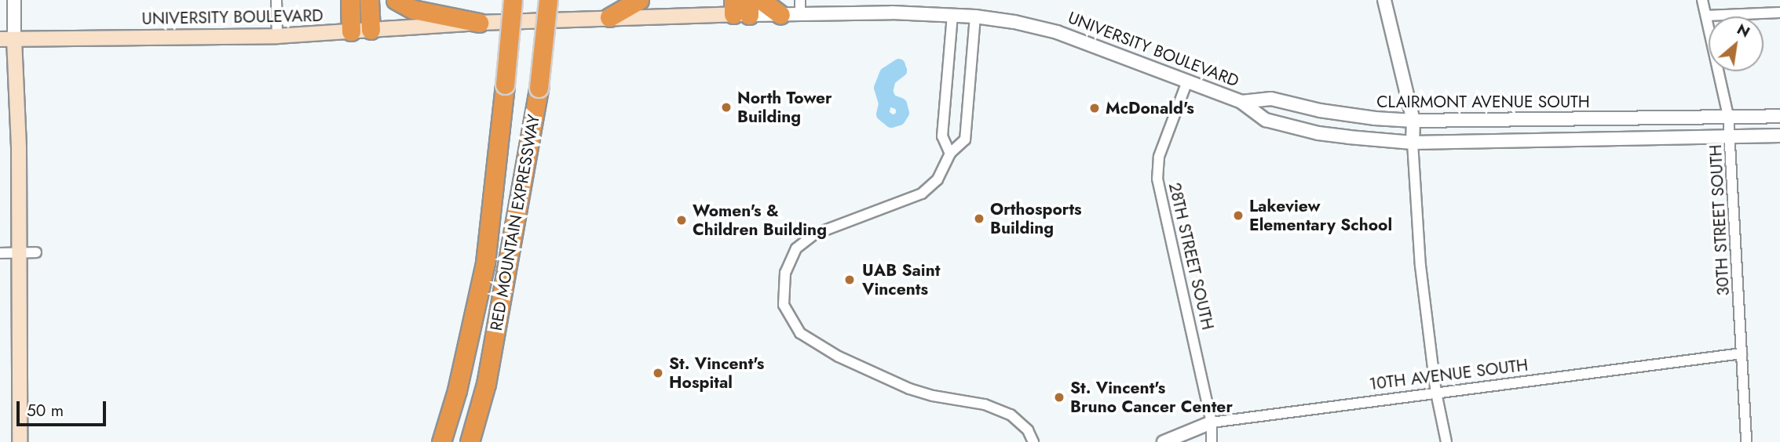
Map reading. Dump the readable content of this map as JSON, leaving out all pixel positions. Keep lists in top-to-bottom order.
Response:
{
  "streets": {
    "highway": ["RED MOUNTAIN EXPRESSWAY"],
    "main road": ["UNIVERSITY BOULEVARD"],
    "street": [
      "CLAIRMONT AVENUE SOUTH",
      "30TH STREET SOUTH",
      "28TH STREET SOUTH",
      "10TH AVENUE SOUTH"
    ]
  },
  "crossings": [
    ["UNIVERSITY BOULEVARD", "CLAIRMONT AVENUE SOUTH"],
    ["UNIVERSITY BOULEVARD", "28TH STREET SOUTH"],
    ["CLAIRMONT AVENUE SOUTH", "30TH STREET SOUTH"],
    ["30TH STREET SOUTH", "10TH AVENUE SOUTH"],
    ["28TH STREET SOUTH", "10TH AVENUE SOUTH"]
  ],
  "places": [
    "North Tower Building",
    "McDonald's",
    "Lakeview Elementary School",
    "Orthosports Building",
    "Women's & Children Building",
    "UAB Saint Vincents",
    "St. Vincent's Hospital",
    "St. Vincent's Bruno Cancer Center"
  ],
  "scale_bar": "50 m",
  "north": "top right"
}
